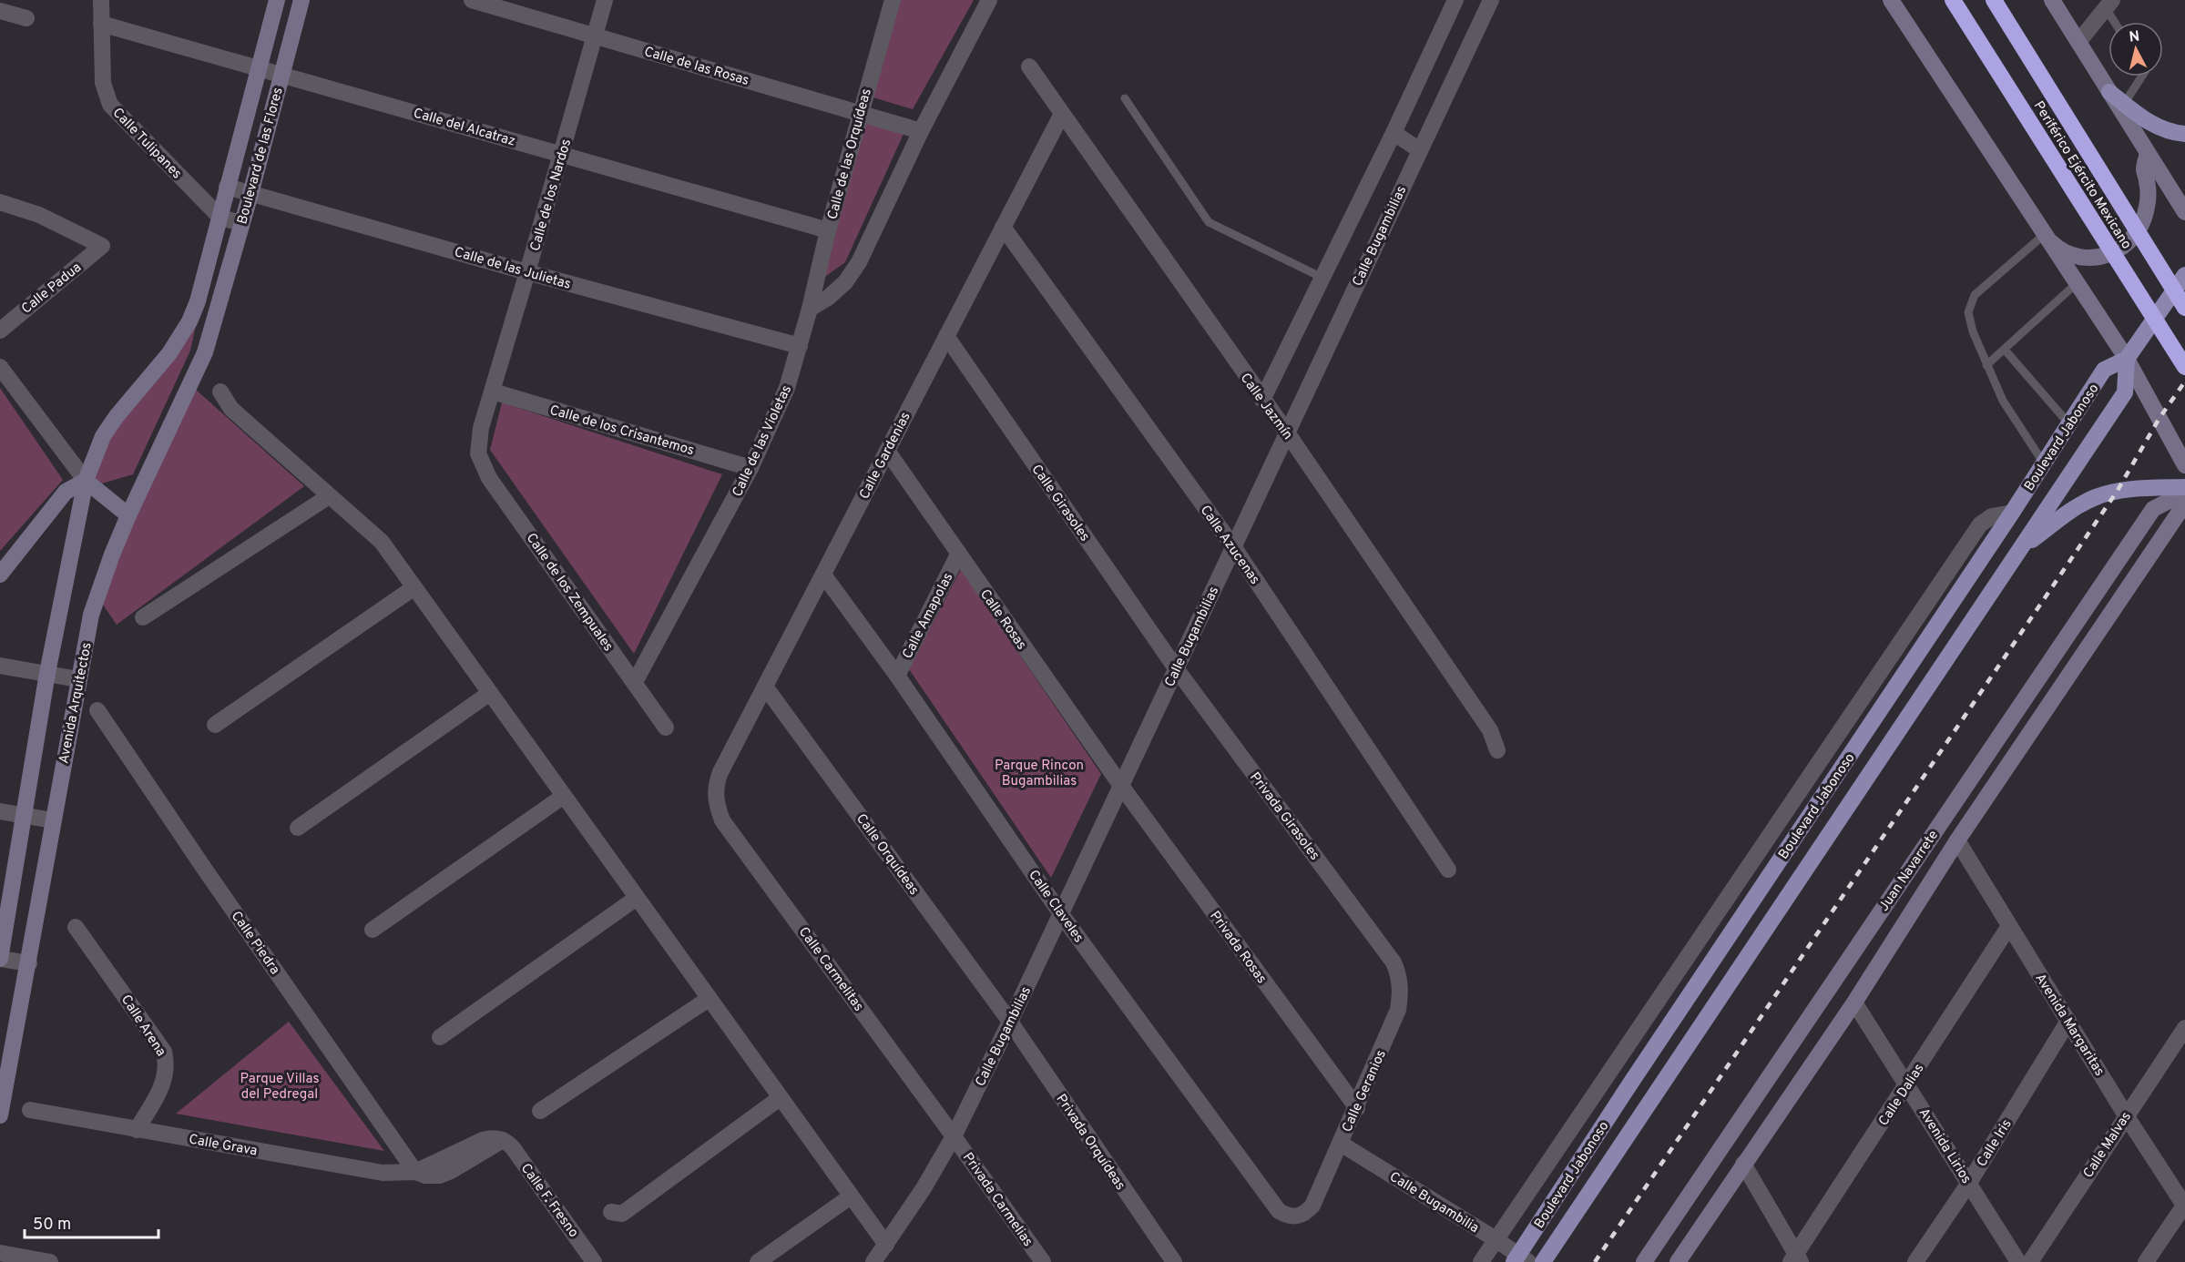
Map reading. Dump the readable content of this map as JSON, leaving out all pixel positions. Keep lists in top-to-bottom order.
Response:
{
  "streets": {
    "highway": ["Periférico Ejército Mexicano"],
    "main road": ["Boulevard Jabonoso"],
    "street": [
      "Calle de las Rosas",
      "Calle del Alcatraz",
      "Calle Tulipanes",
      "Calle de las Orquídeas",
      "Boulevard de las Flores",
      "Calle de los Nardos",
      "Calle Bugambilias",
      "Calle de las Julietas",
      "Calle Padua",
      "Calle Jazmín",
      "Calle de los Crisantemos",
      "Calle de las Violetas",
      "Calle Gardenias",
      "Calle Girasoles",
      "Calle Azucenas",
      "Calle de los Zempuales",
      "Calle Amapolas",
      "Calle Rosas",
      "Avenida Arquitectos",
      "Privada Girasoles",
      "Calle Orquídeas",
      "Juan Navarrete",
      "Calle Claveles",
      "Calle Piedra",
      "Privada Rosas",
      "Calle Carmelitas",
      "Avenida Margaritas",
      "Calle Arena",
      "Calle Geranios",
      "Calle Dalias",
      "Privada Orquídeas",
      "Calle Iris",
      "Calle Grava",
      "Calle Malvas",
      "Avenida Lirios",
      "Privada Carmelias",
      "Calle F. Fresno",
      "Calle Bugambilia"
    ]
  },
  "crossings": [
    ["Calle de las Rosas", "Calle de las Orquídeas"],
    ["Calle de las Rosas", "Calle de los Nardos"],
    ["Calle del Alcatraz", "Calle Tulipanes"],
    ["Calle del Alcatraz", "Calle de las Orquídeas"],
    ["Calle del Alcatraz", "Boulevard de las Flores"],
    ["Calle del Alcatraz", "Calle de los Nardos"],
    ["Calle Tulipanes", "Boulevard de las Flores"],
    ["Calle de las Orquídeas", "Calle de las Violetas"],
    ["Boulevard de las Flores", "Calle de las Julietas"],
    ["Boulevard de las Flores", "Avenida Arquitectos"],
    ["Calle de los Nardos", "Calle de las Julietas"],
    ["Calle de los Nardos", "Calle de los Crisantemos"],
    ["Calle de los Nardos", "Calle de los Zempuales"],
    ["Calle Bugambilias", "Calle Jazmín"],
    ["Calle Bugambilias", "Calle Girasoles"],
    ["Calle Bugambilias", "Calle Azucenas"],
    ["Calle Bugambilias", "Calle Rosas"],
    ["Calle Bugambilias", "Privada Girasoles"],
    ["Calle Bugambilias", "Calle Orquídeas"],
    ["Calle Bugambilias", "Calle Claveles"],
    ["Calle Bugambilias", "Privada Rosas"],
    ["Calle Bugambilias", "Calle Carmelitas"],
    ["Calle Bugambilias", "Privada Orquídeas"],
    ["Calle Bugambilias", "Privada Carmelias"],
    ["Calle de las Julietas", "Calle de las Violetas"],
    ["Calle Jazmín", "Calle Gardenias"],
    ["Calle de los Crisantemos", "Calle de las Violetas"],
    ["Boulevard Jabonoso", "Calle Bugambilia"],
    ["Calle de las Violetas", "Calle de los Zempuales"],
    ["Calle Gardenias", "Calle Girasoles"],
    ["Calle Gardenias", "Calle Azucenas"],
    ["Calle Gardenias", "Calle Rosas"],
    ["Calle Gardenias", "Calle Orquídeas"],
    ["Calle Gardenias", "Calle Claveles"],
    ["Calle Gardenias", "Calle Carmelitas"],
    ["Calle Girasoles", "Privada Girasoles"],
    ["Calle Amapolas", "Calle Rosas"],
    ["Calle Amapolas", "Calle Claveles"],
    ["Calle Rosas", "Privada Rosas"],
    ["Privada Girasoles", "Calle Geranios"],
    ["Calle Orquídeas", "Privada Orquídeas"],
    ["Juan Navarrete", "Avenida Margaritas"],
    ["Juan Navarrete", "Avenida Lirios"],
    ["Calle Claveles", "Calle Geranios"],
    ["Calle Piedra", "Calle Grava"],
    ["Privada Rosas", "Calle Geranios"],
    ["Calle Carmelitas", "Privada Carmelias"],
    ["Avenida Margaritas", "Calle Dalias"],
    ["Avenida Margaritas", "Calle Iris"],
    ["Avenida Margaritas", "Calle Malvas"],
    ["Calle Arena", "Calle Grava"],
    ["Calle Geranios", "Calle Bugambilia"],
    ["Calle Dalias", "Avenida Lirios"],
    ["Calle Iris", "Avenida Lirios"],
    ["Calle Grava", "Calle F. Fresno"]
  ],
  "parks": ["Parque Rincon Bugambilias", "Parque Villas del Pedregal"],
  "scale_bar": "50 m",
  "north": "top"
}
